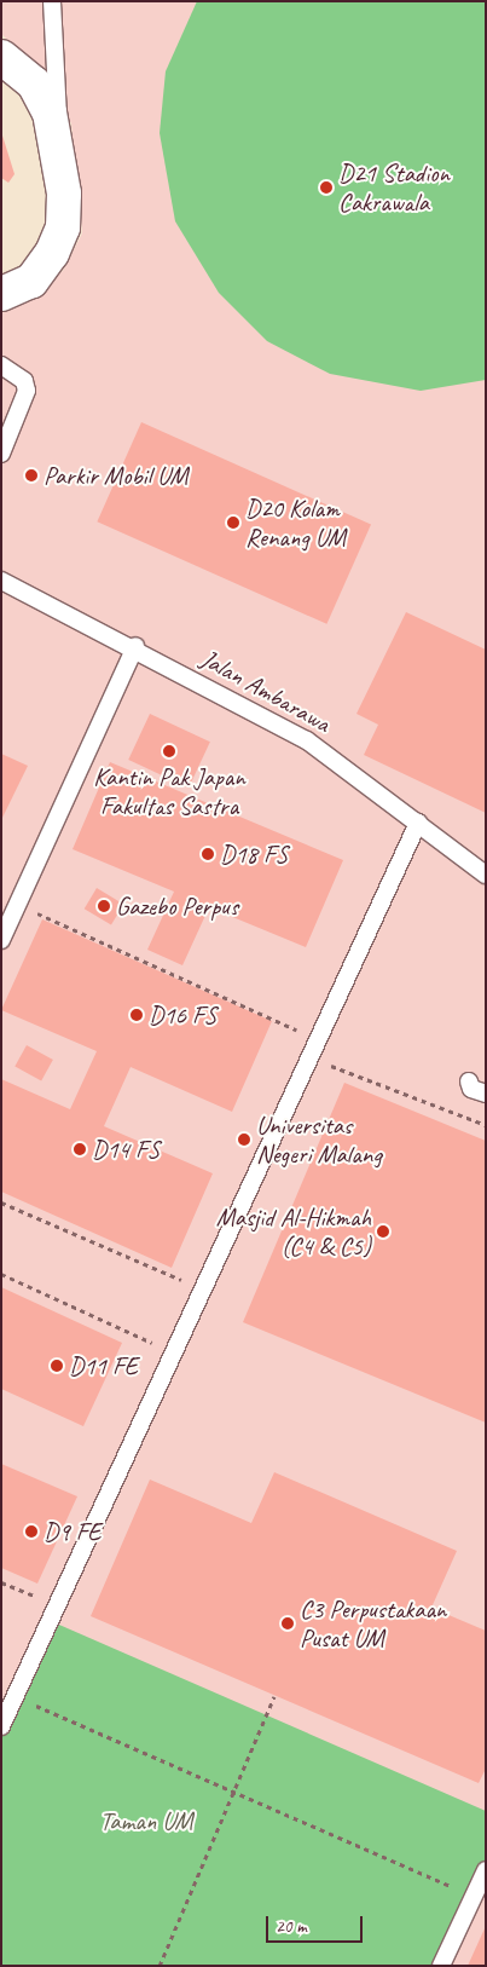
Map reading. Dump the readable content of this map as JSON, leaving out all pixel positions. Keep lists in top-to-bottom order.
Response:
{
  "streets": {
    "lane": ["Jalan Ambarawa"]
  },
  "parks": ["Taman UM"],
  "places": [
    "D21 Stadion Cakrawala",
    "Parkir Mobil UM",
    "D20 Kolam Renang UM",
    "Kantin Pak Japan Fakultas Sastra",
    "D18 FS",
    "Gazebo Perpus",
    "D16 FS",
    "Universitas Negeri Malang",
    "D14 FS",
    "Masjid Al-Hikmah (C4 & C5)",
    "D11 FE",
    "D9 FE",
    "C3 Perpustakaan Pusat UM"
  ],
  "scale_bar": "20 m"
}
